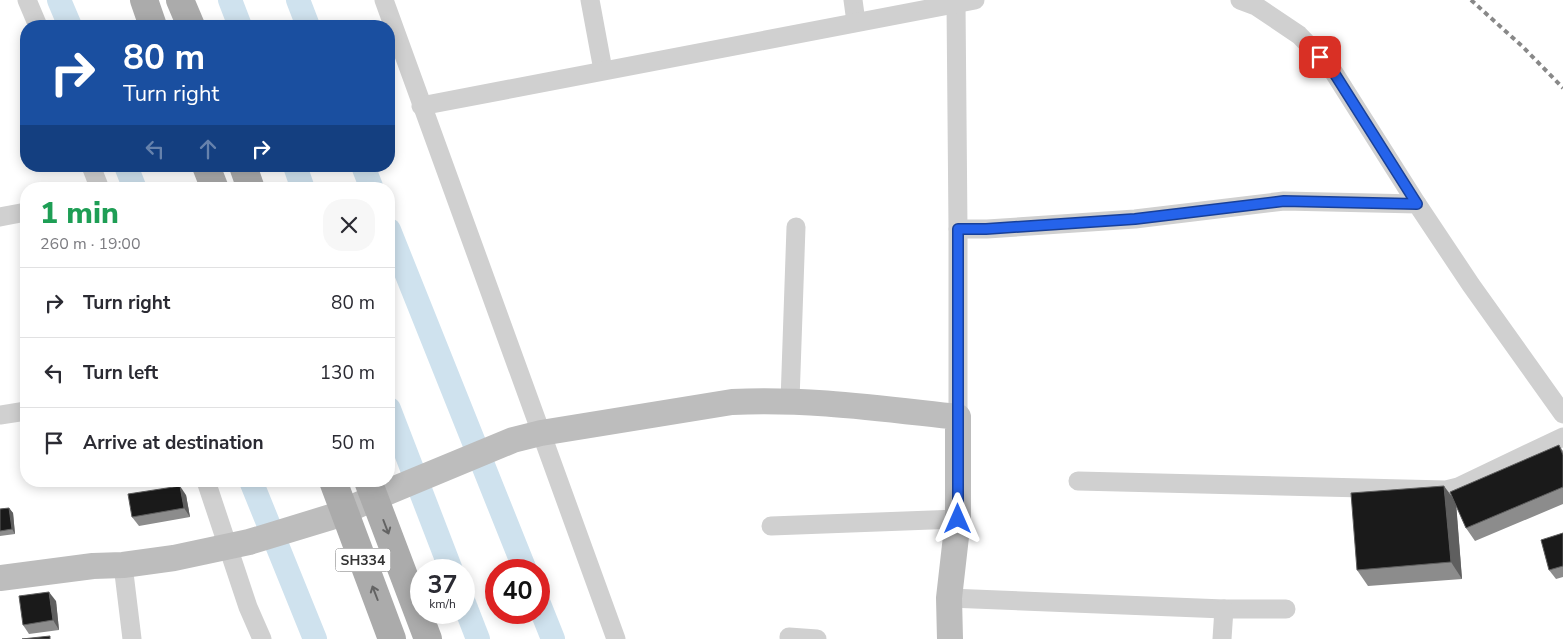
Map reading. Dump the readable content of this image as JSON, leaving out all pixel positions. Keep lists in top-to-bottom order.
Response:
{
  "streets": {
    "main road": ["SH334"]
  },
  "page": {
    "turn": ["80 m", "Turn right"],
    "heading": ["1 min", "260 m · 19:00"],
    "list": [
      {
        "name": "Turn right",
        "value": "80 m"
      },
      {
        "name": "Turn left",
        "value": "130 m"
      },
      {
        "name": "Arrive at destination",
        "value": "50 m"
      }
    ],
    "speed": "37 km/h",
    "limit": "40"
  }
}
